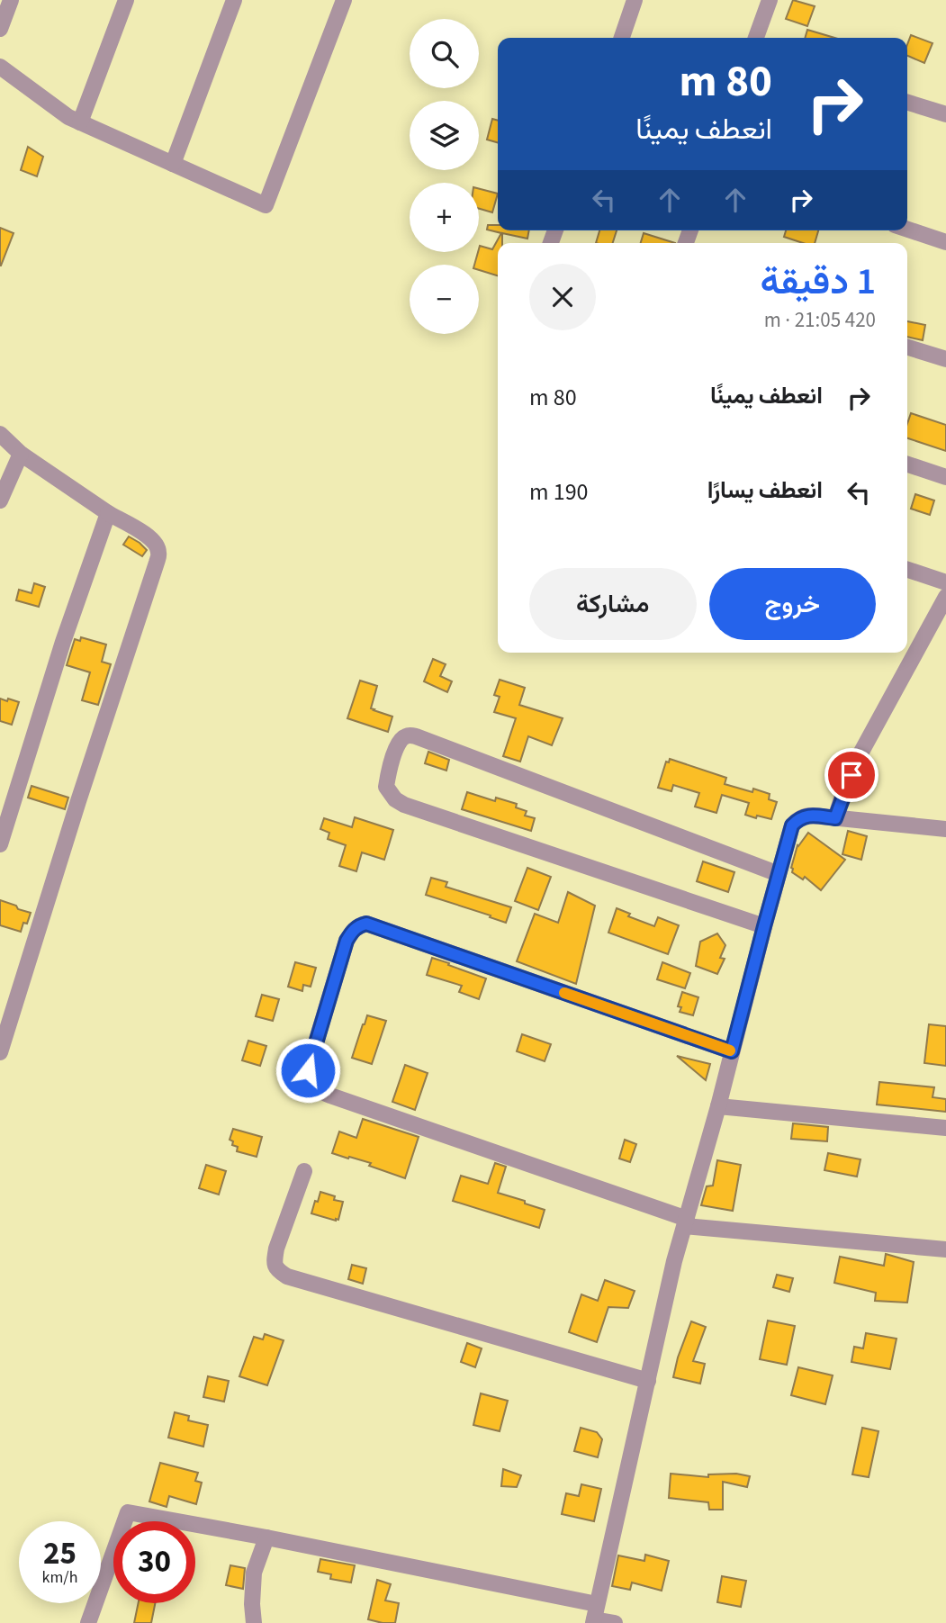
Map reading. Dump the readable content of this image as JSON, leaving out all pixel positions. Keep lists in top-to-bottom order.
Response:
{
  "page": {
    "map_buttons": ["+", "−"],
    "turn": ["80 m", "انعطف يمينًا"],
    "heading": ["1 دقيقة", "420 m · 21:05"],
    "list": [
      {
        "name": "انعطف يمينًا",
        "value": "80 m"
      },
      {
        "name": "انعطف يسارًا",
        "value": "190 m"
      }
    ],
    "buttons": ["خروج", "مشاركة"],
    "speed": "25 km/h",
    "limit": "30"
  }
}
